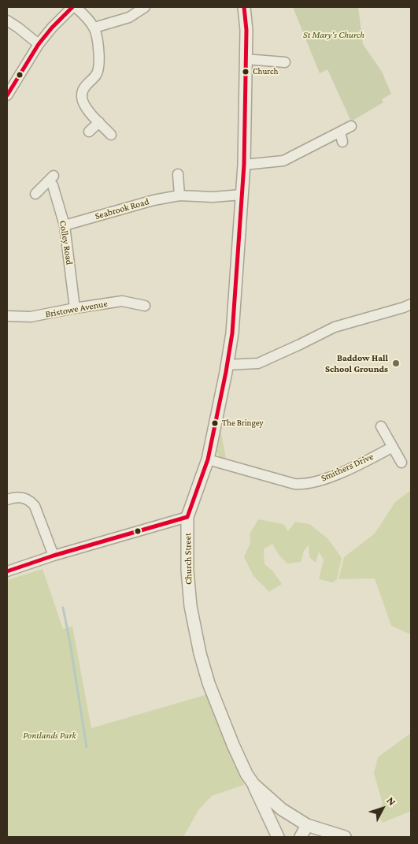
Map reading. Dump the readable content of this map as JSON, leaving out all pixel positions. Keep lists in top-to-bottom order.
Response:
{
  "streets": {
    "street": [
      "Seabrook Road",
      "Colley Road",
      "Bristowe Avenue",
      "Smithers Drive",
      "Church Street"
    ]
  },
  "crossings": [
    ["Seabrook Road", "Colley Road"],
    ["Seabrook Road", "Church Street"],
    ["Colley Road", "Bristowe Avenue"],
    ["Smithers Drive", "Church Street"]
  ],
  "parks": ["St Mary's Church", "Pontlands Park"],
  "places": ["Church", "Baddow Hall School Grounds", "The Bringey"],
  "north": "top right"
}
